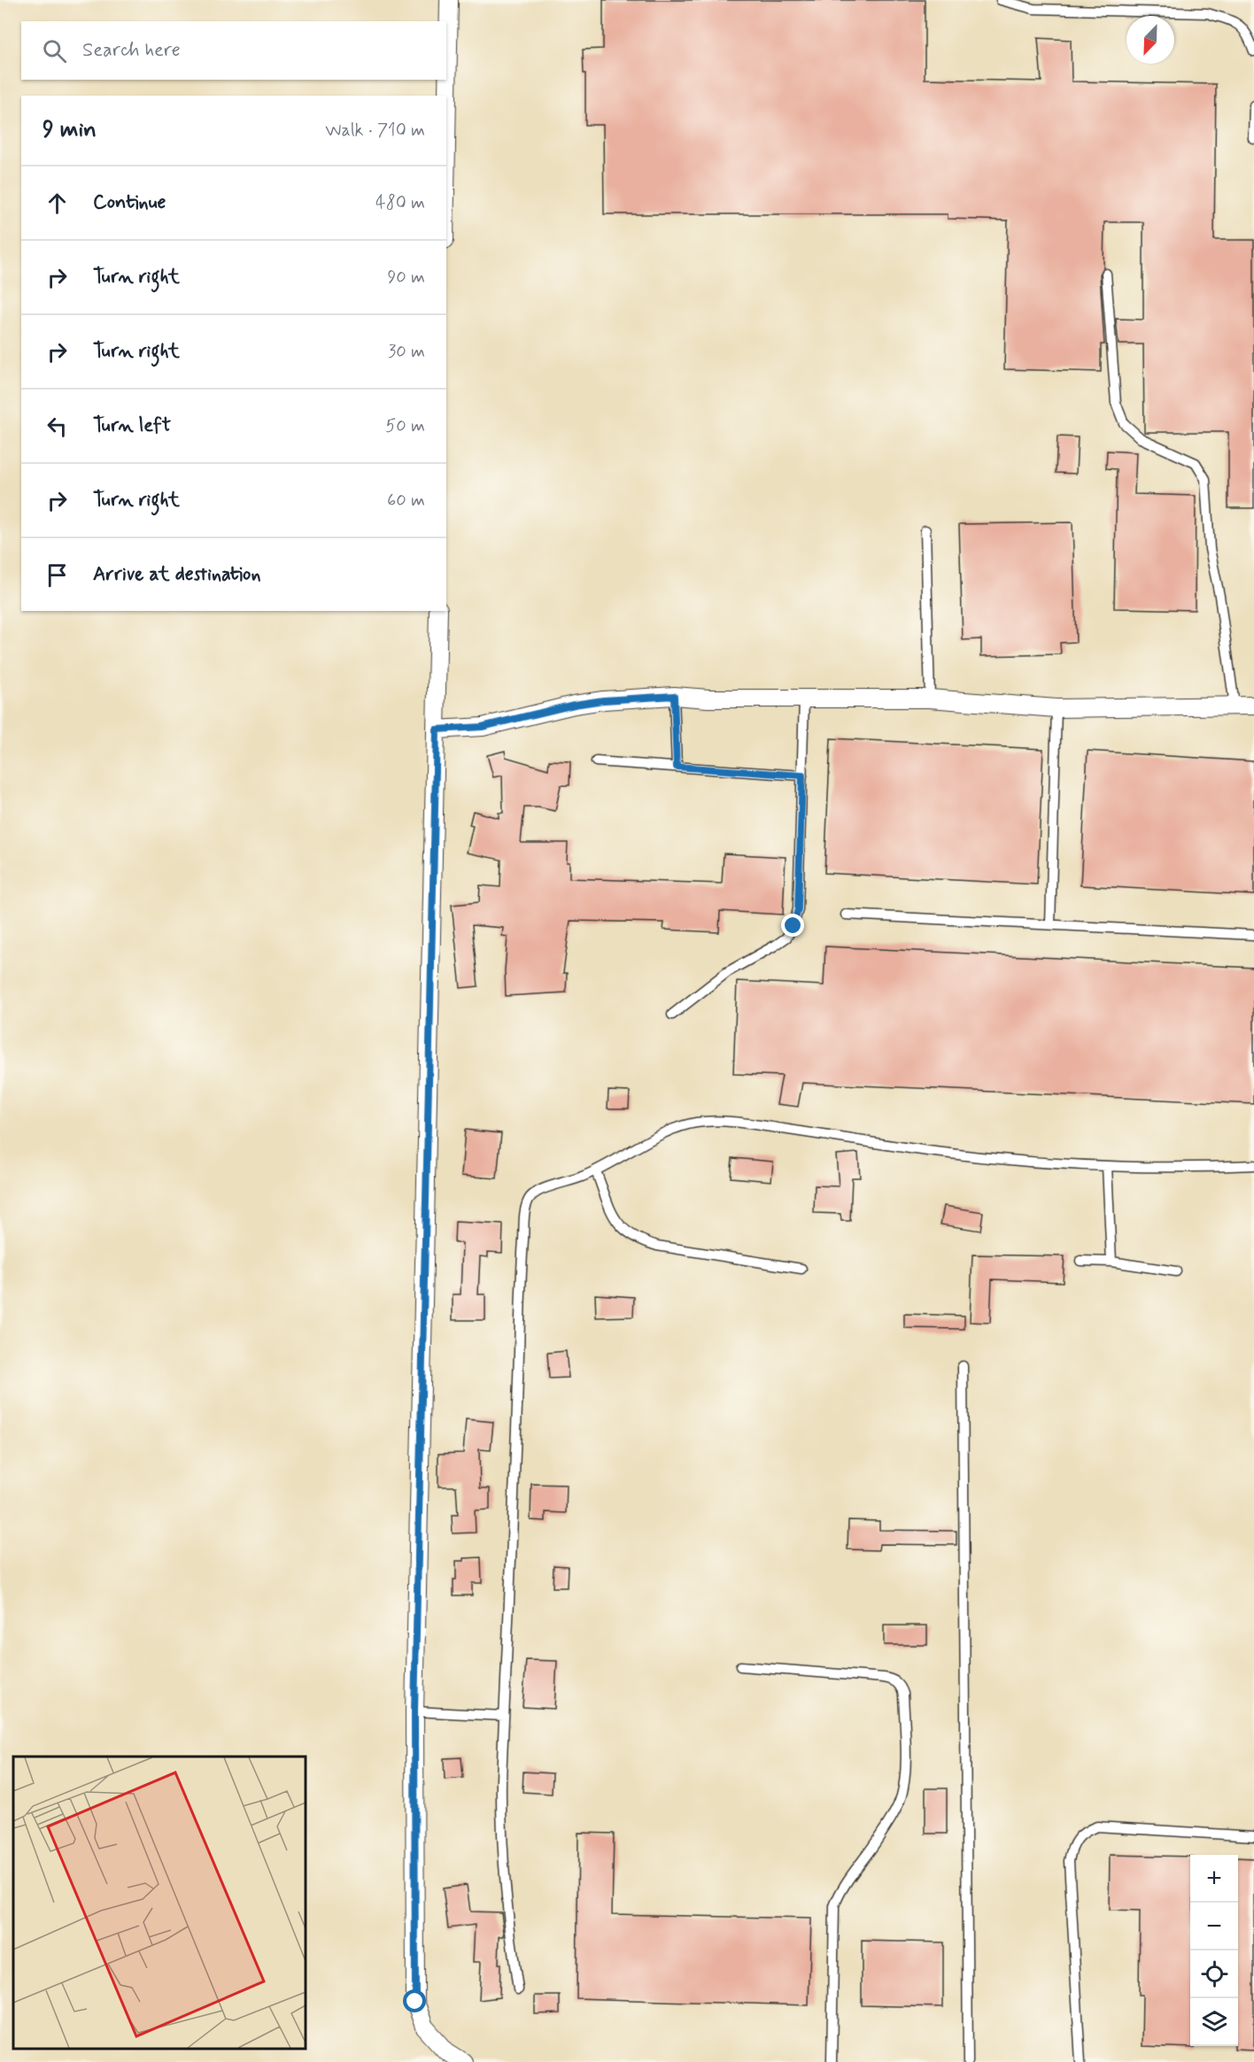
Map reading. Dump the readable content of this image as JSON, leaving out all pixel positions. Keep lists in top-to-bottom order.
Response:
{
  "north": "bottom left",
  "page": {
    "search": "Search here",
    "heading": ["9 min", "Walk · 710 m"],
    "list": [
      ["Continue", "480 m"],
      ["Turn right", "90 m"],
      ["Turn right", "30 m"],
      ["Turn left", "50 m"],
      ["Turn right", "60 m"],
      "Arrive at destination"
    ],
    "map_buttons": ["+", "−"]
  }
}
